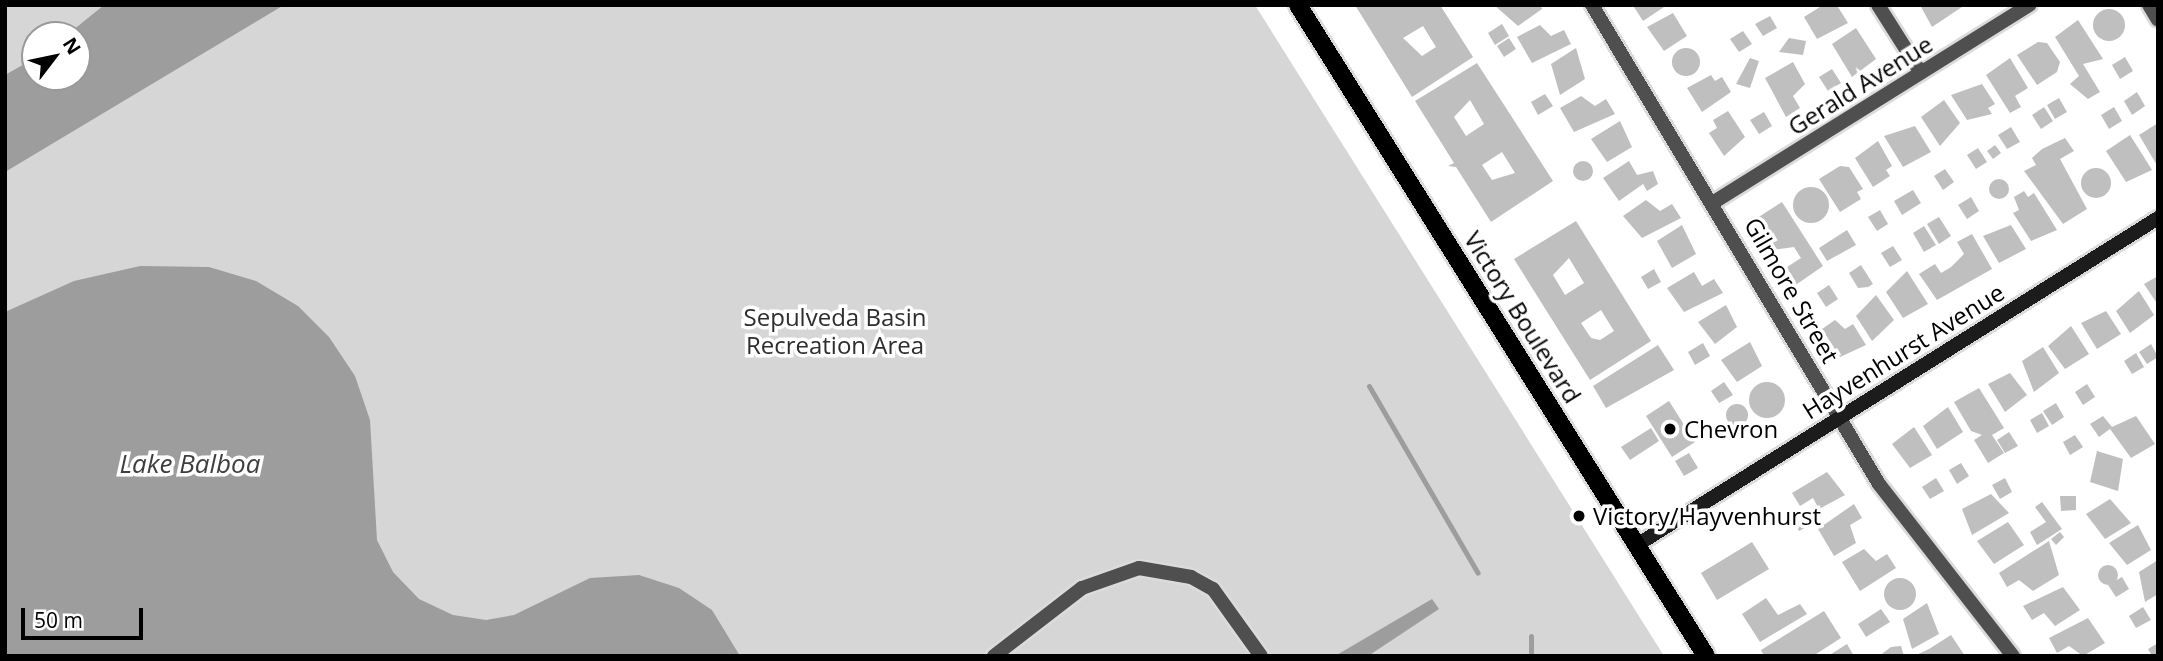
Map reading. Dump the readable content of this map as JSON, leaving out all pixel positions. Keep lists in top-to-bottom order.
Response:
{
  "streets": {
    "main road": ["Victory Boulevard", "Hayvenhurst Avenue"],
    "street": ["Gerald Avenue", "Gilmore Street"]
  },
  "crossings": [
    ["Gerald Avenue", "Gilmore Street"],
    ["Gilmore Street", "Hayvenhurst Avenue"],
    ["Victory Boulevard", "Hayvenhurst Avenue"]
  ],
  "water": ["Lake Balboa"],
  "parks": ["Sepulveda Basin Recreation Area"],
  "places": ["Chevron", "Victory/Hayvenhurst"],
  "scale_bar": "50 m",
  "north": "top right"
}
